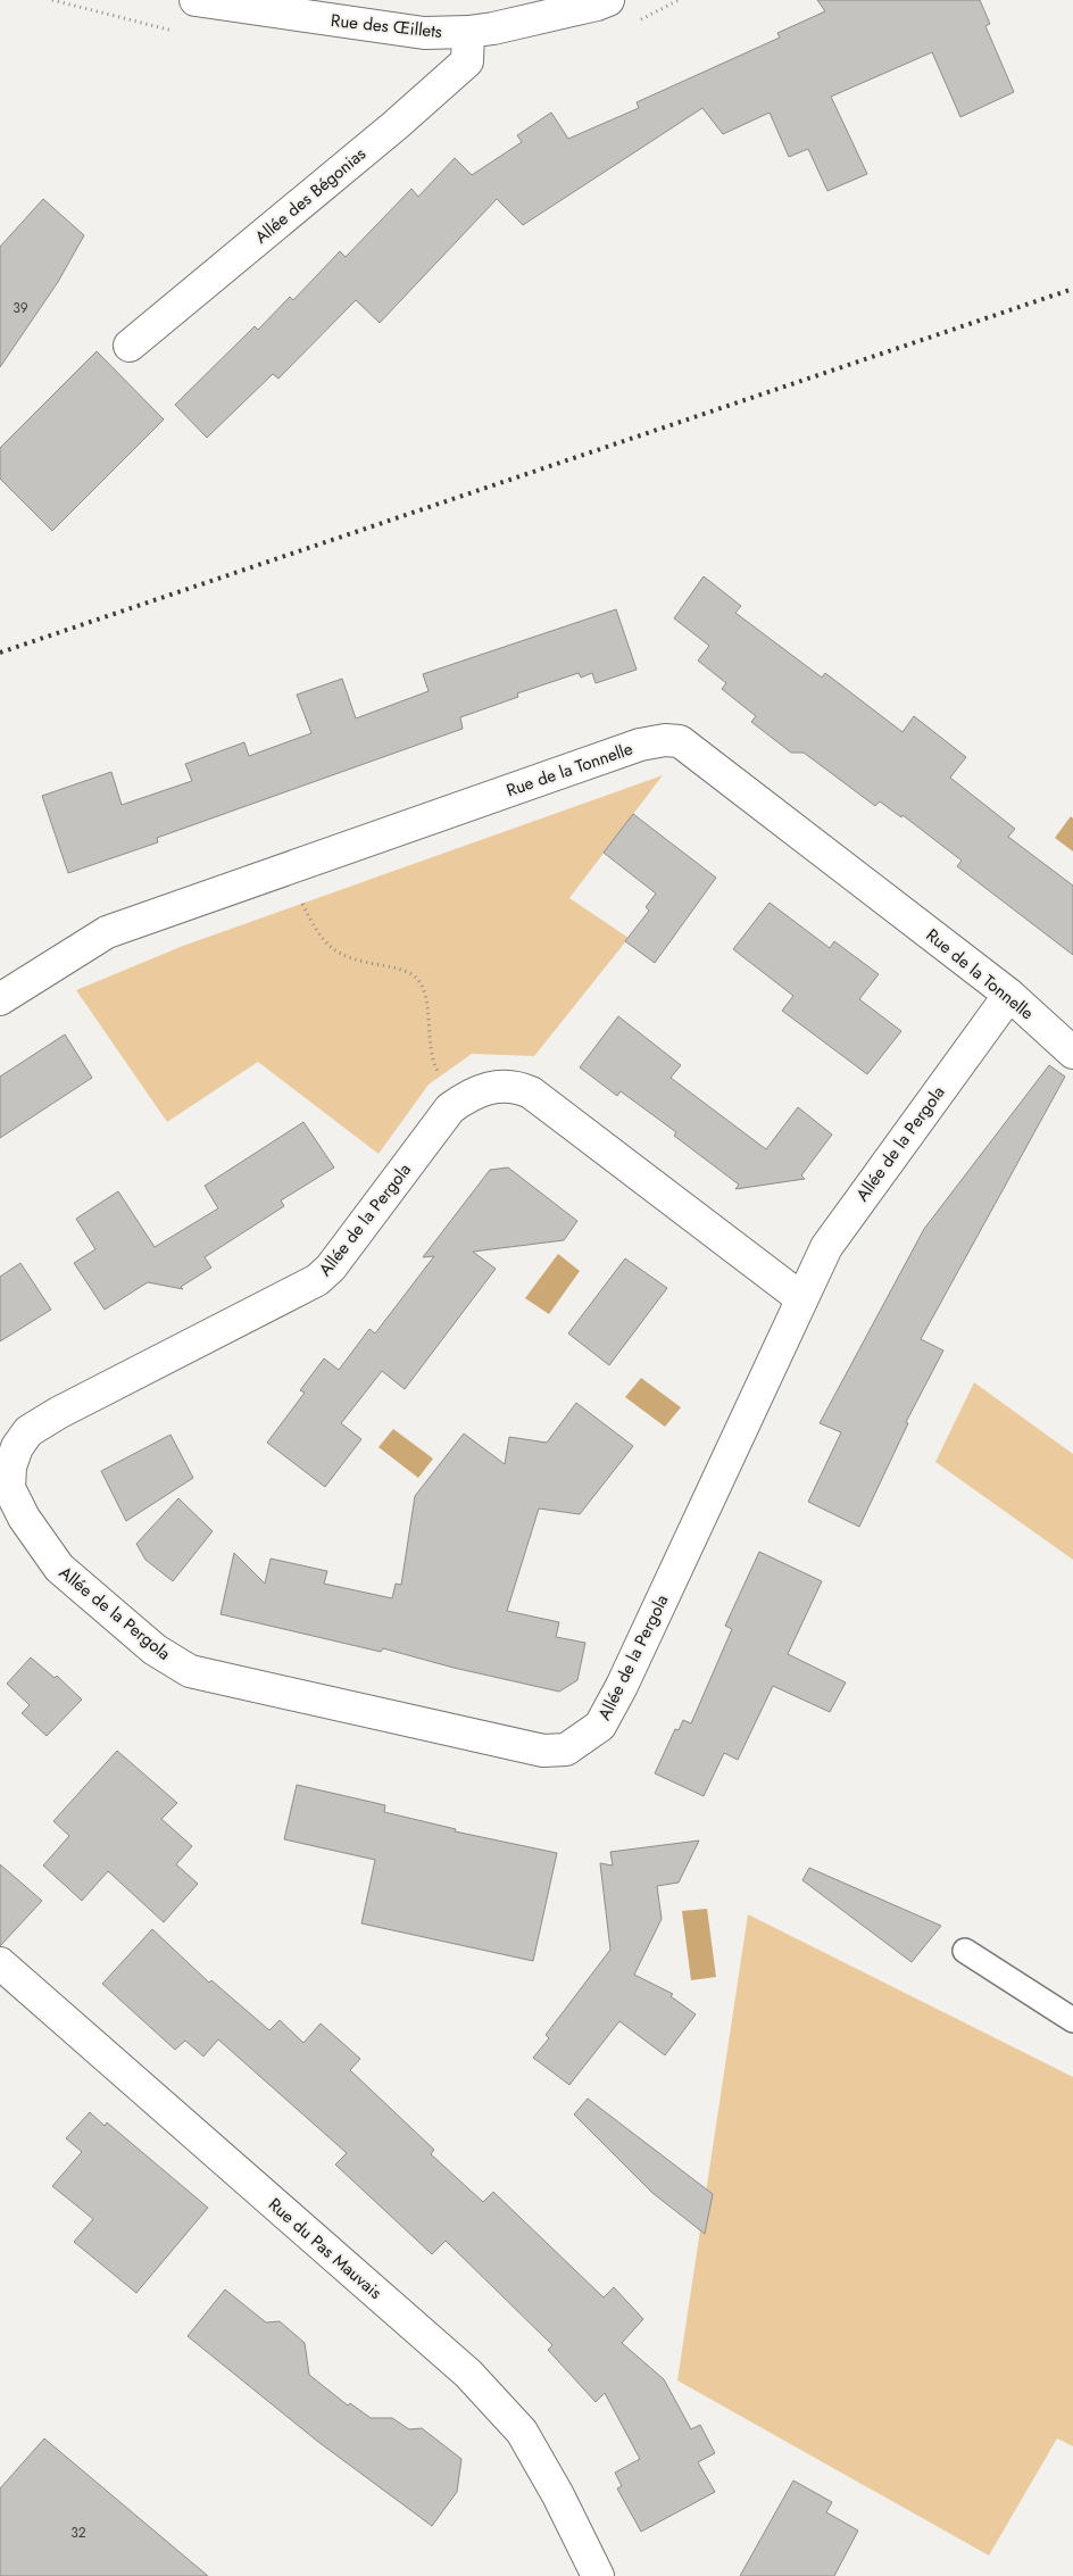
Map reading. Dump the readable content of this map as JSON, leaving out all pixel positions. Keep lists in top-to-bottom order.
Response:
{
  "streets": {
    "street": [
      "Rue des Œillets",
      "Allée des Bégonias",
      "Rue de la Tonnelle",
      "Allée de la Pergola",
      "Rue du Pas Mauvais"
    ]
  },
  "crossings": [
    ["Rue des Œillets", "Allée des Bégonias"],
    ["Rue de la Tonnelle", "Allée de la Pergola"]
  ],
  "house_numbers": ["39", "32"]
}
